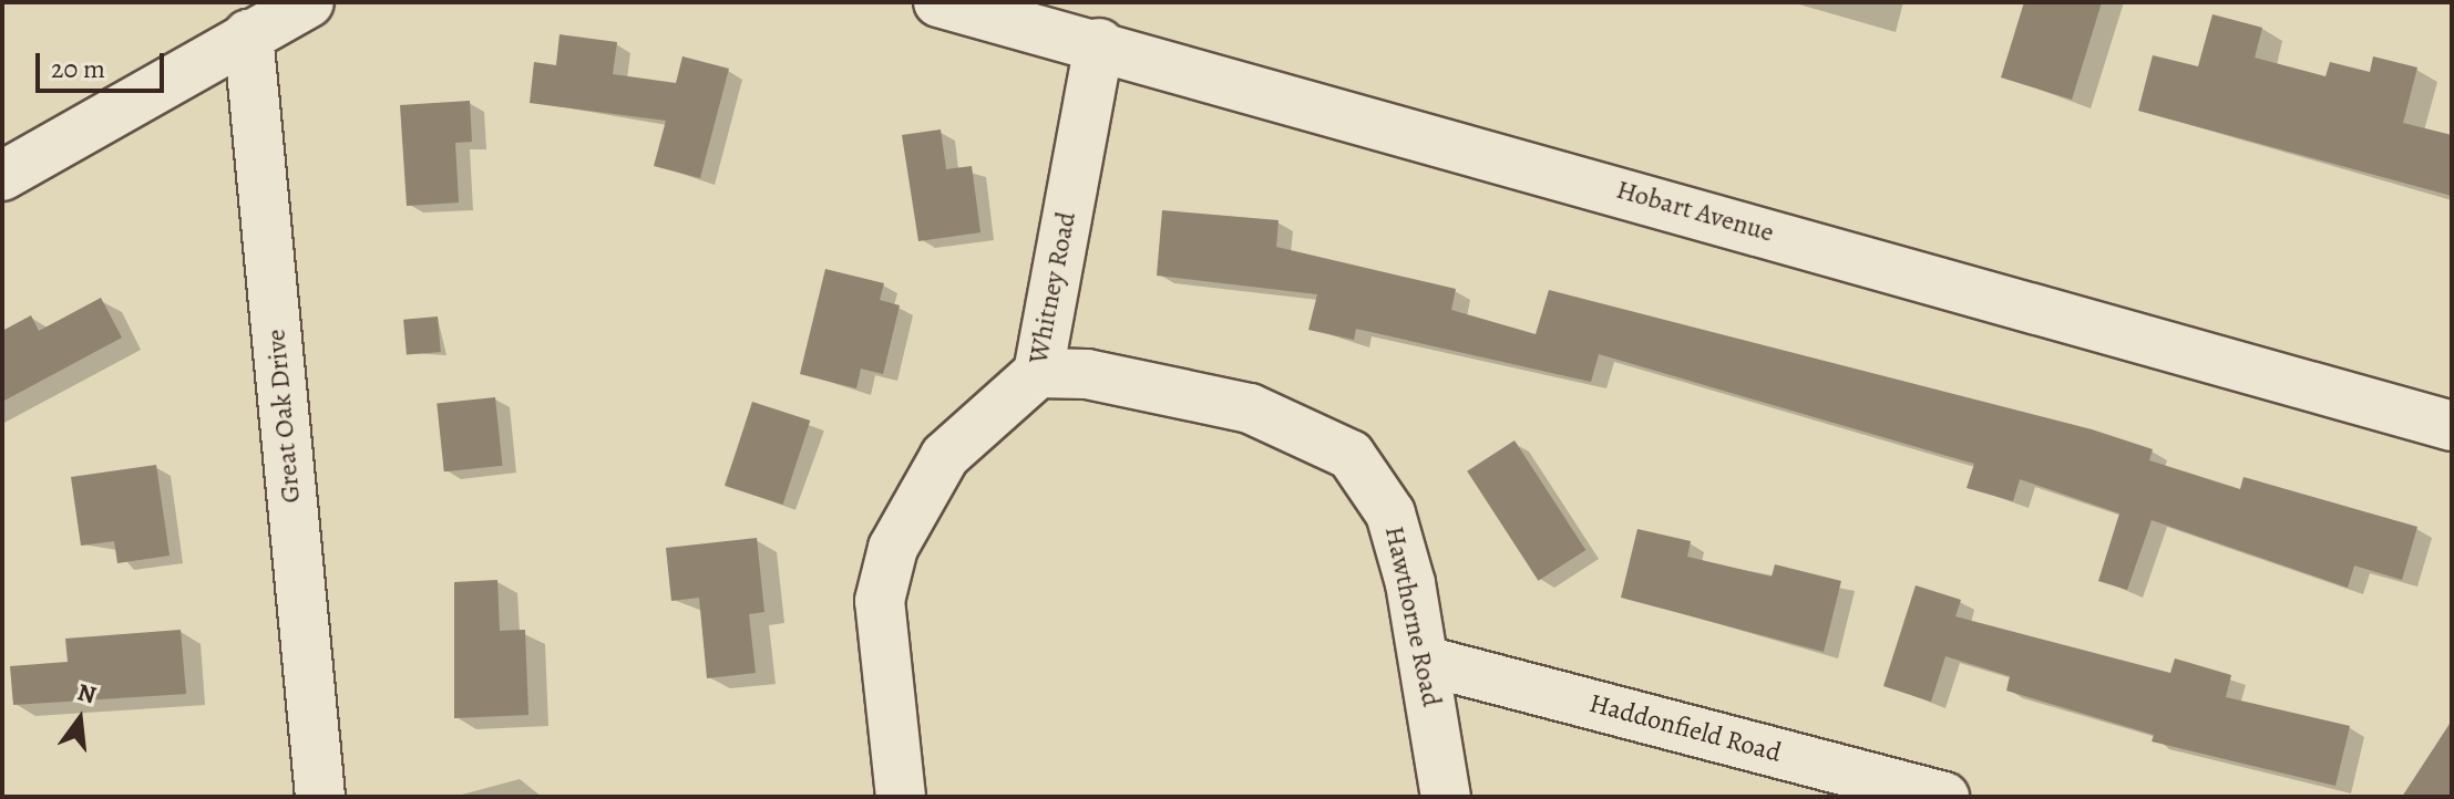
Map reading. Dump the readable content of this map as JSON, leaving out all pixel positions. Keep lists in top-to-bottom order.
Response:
{
  "streets": {
    "street": [
      "Hobart Avenue",
      "Whitney Road",
      "Great Oak Drive",
      "Hawthorne Road",
      "Haddonfield Road"
    ]
  },
  "crossings": [
    ["Hobart Avenue", "Whitney Road"],
    ["Whitney Road", "Hawthorne Road"],
    ["Hawthorne Road", "Haddonfield Road"]
  ],
  "scale_bar": "20 m",
  "north": "top"
}
